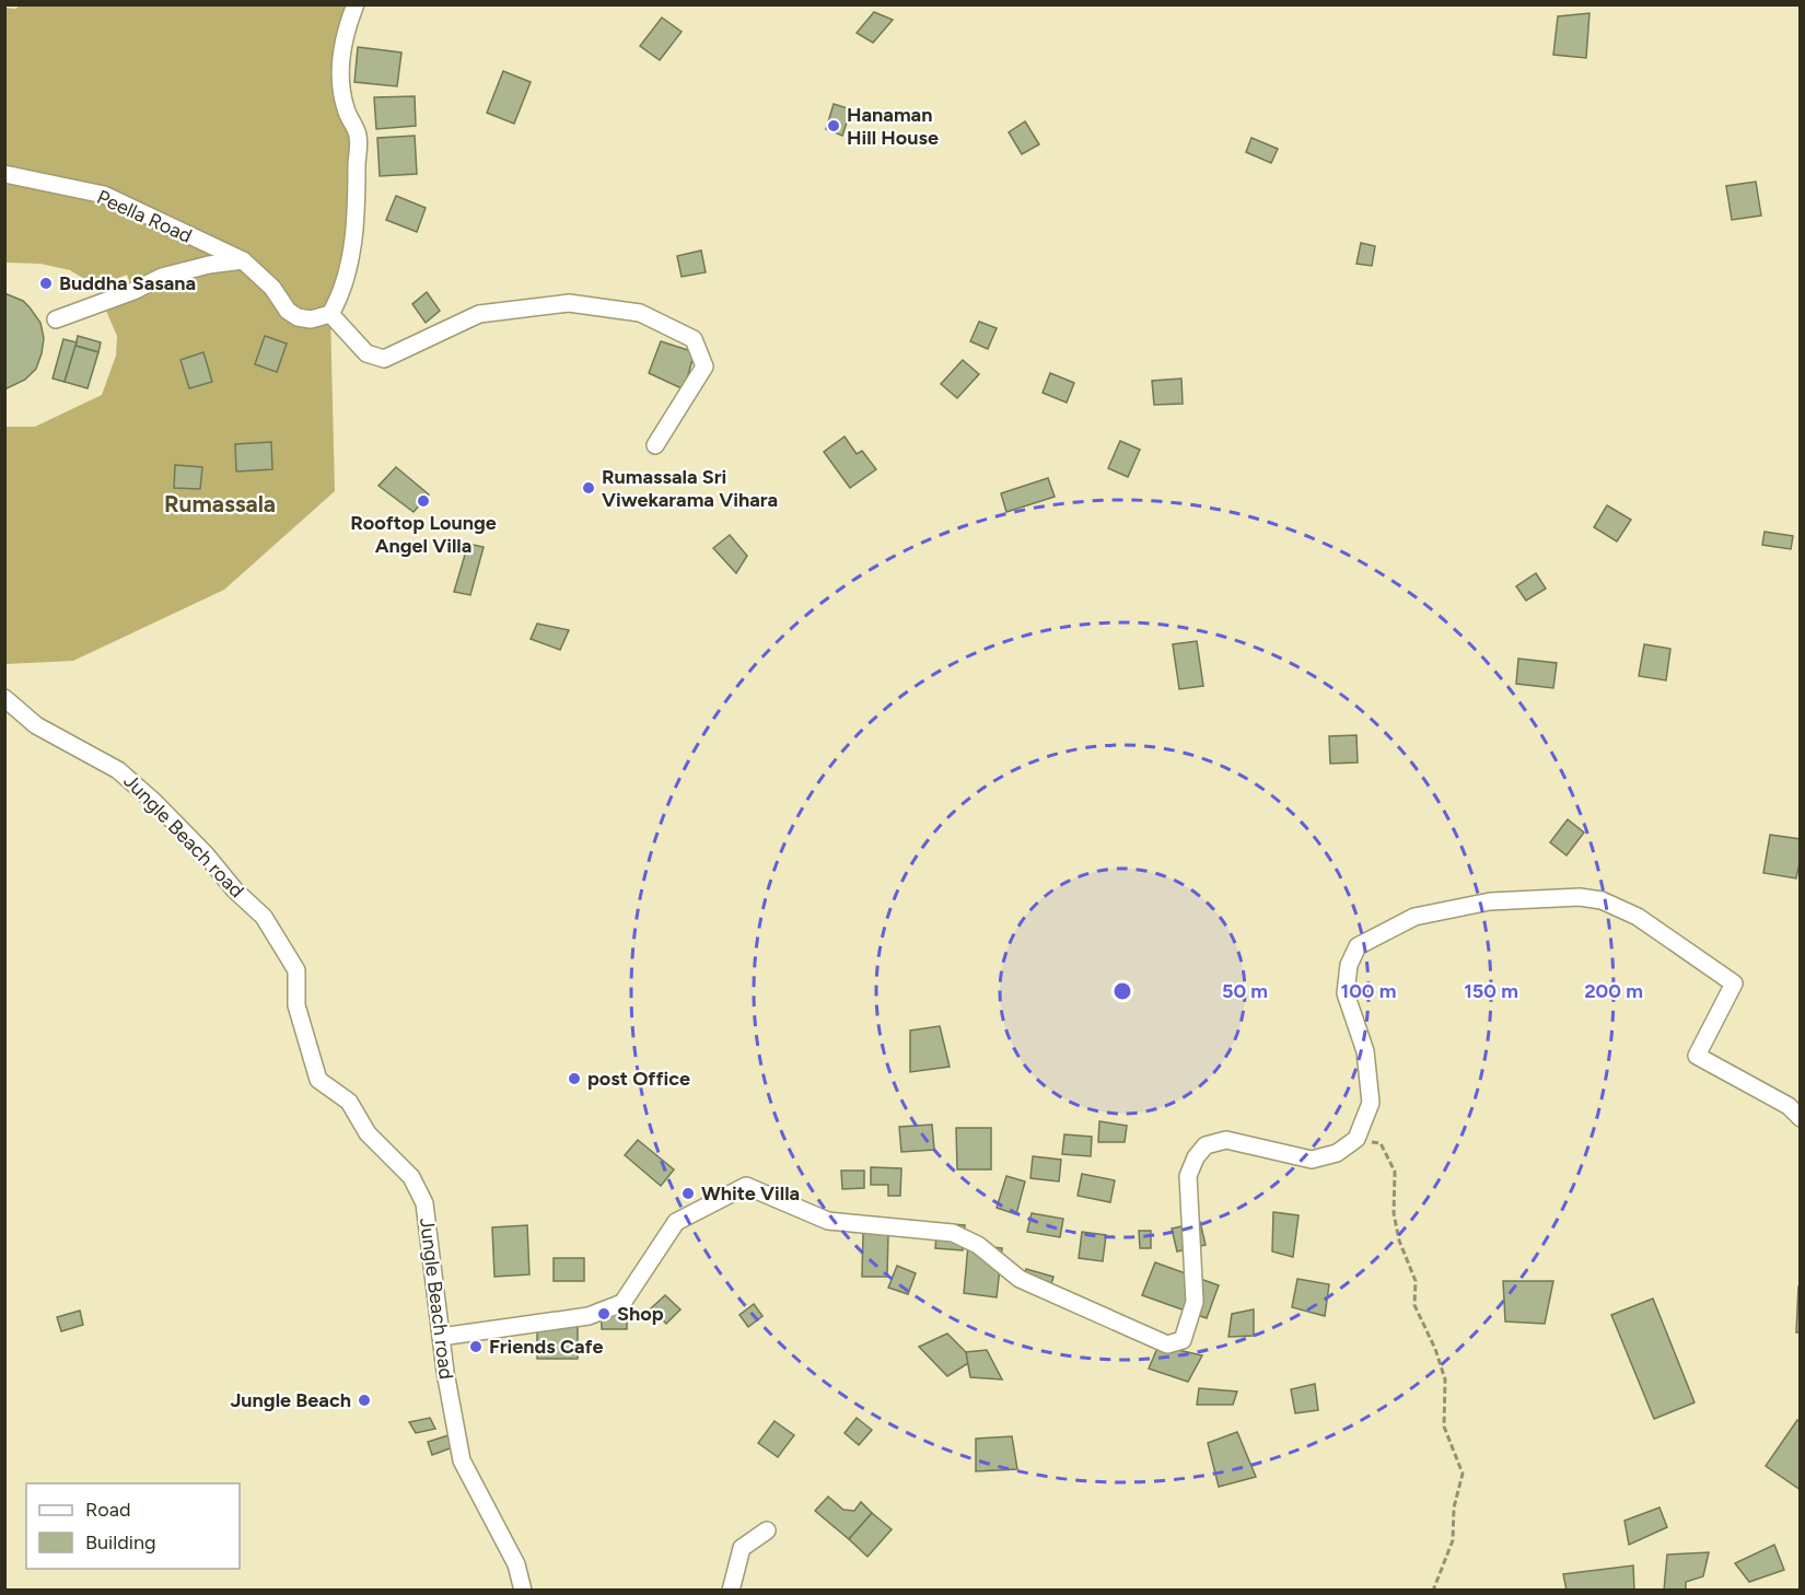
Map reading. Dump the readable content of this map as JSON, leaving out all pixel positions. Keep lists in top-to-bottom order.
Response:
{
  "streets": {
    "street": ["Peella Road", "Jungle Beach road"]
  },
  "districts": ["Rumassala"],
  "places": [
    "Hanaman Hill House",
    "Buddha Sasana",
    "Rumassala Sri Viwekarama Vihara",
    "Rooftop Lounge Angel Villa",
    "post Office",
    "White Villa",
    "Shop",
    "Friends Cafe",
    "Jungle Beach"
  ],
  "legend": ["Road", "Building"],
  "rings": [
    "50 m",
    "100 m",
    "150 m",
    "200 m"
  ]
}
